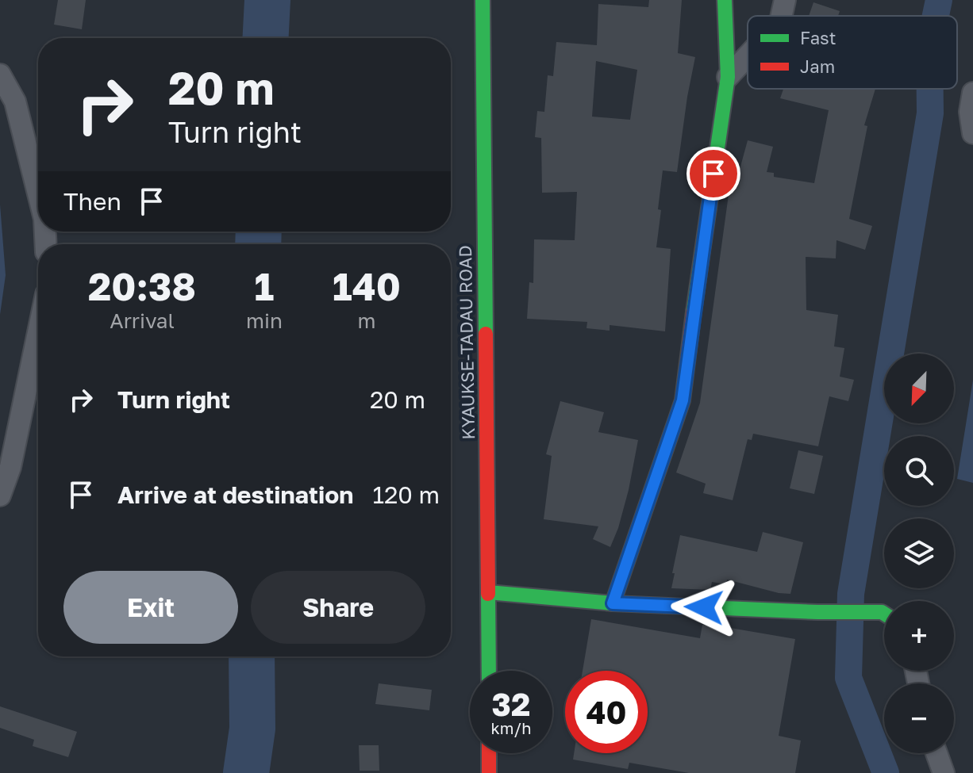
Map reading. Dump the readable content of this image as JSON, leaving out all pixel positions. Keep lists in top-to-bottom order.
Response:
{
  "streets": {
    "street": ["KYAUKSE-TADAU ROAD"]
  },
  "legend": ["Fast", "Jam"],
  "north": "bottom left",
  "page": {
    "turn": ["20 m", "Turn right"],
    "then": "Then",
    "eta": [
      "20:38",
      "Arrival",
      "1",
      "min",
      "140",
      "m"
    ],
    "list": [
      {
        "name": "Turn right",
        "value": "20 m"
      },
      {
        "name": "Arrive at destination",
        "value": "120 m"
      }
    ],
    "map_buttons": ["+", "−"],
    "buttons": ["Exit", "Share"],
    "speed": "32 km/h",
    "limit": "40"
  }
}
